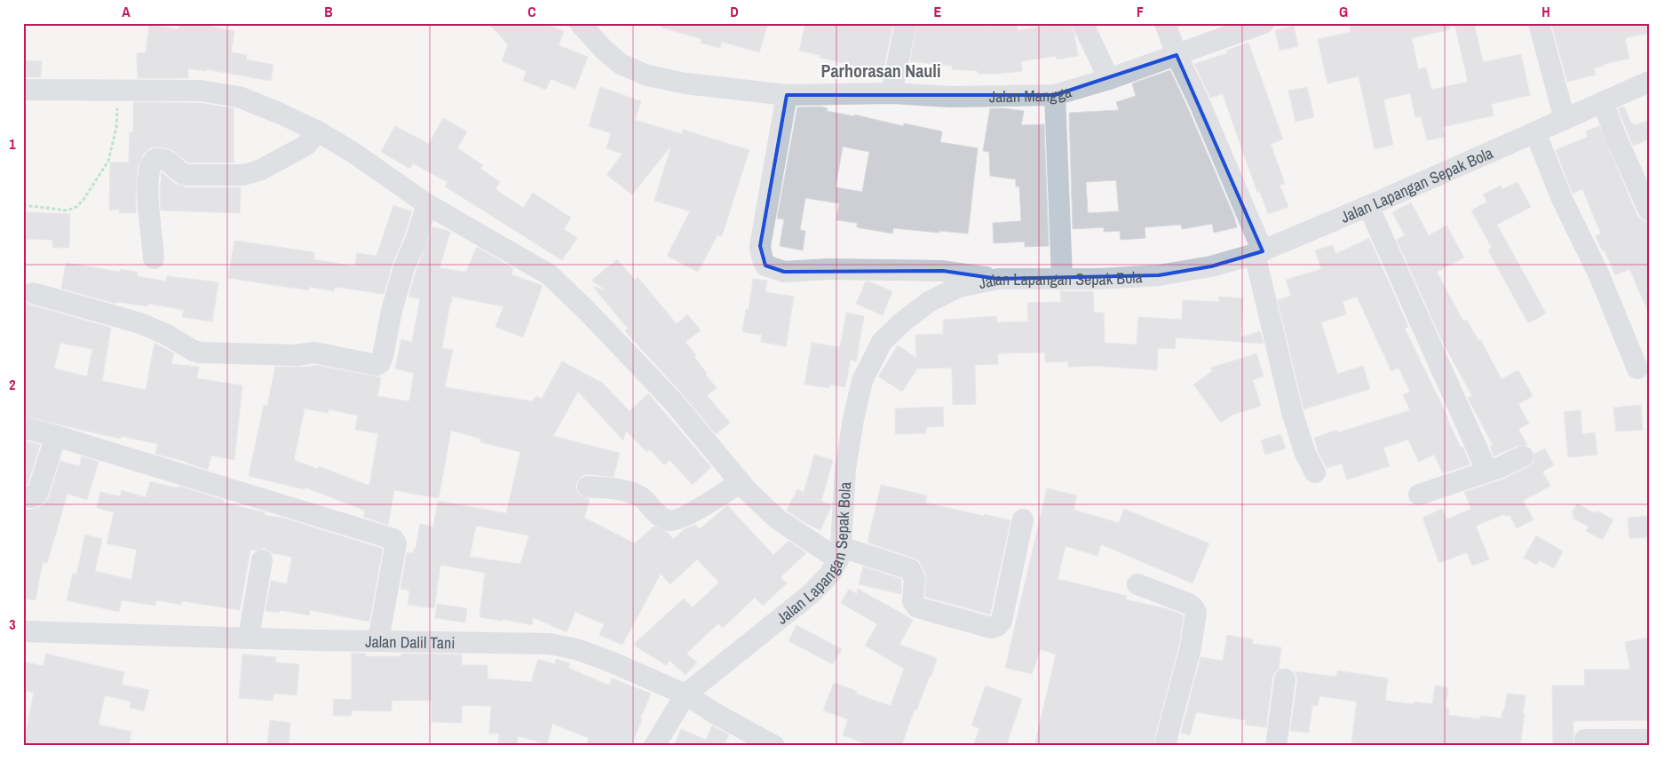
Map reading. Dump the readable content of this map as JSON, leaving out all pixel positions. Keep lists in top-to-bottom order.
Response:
{
  "streets": {
    "street": ["Jalan Mangga", "Jalan Lapangan Sepak Bola", "Jalan Dalil Tani"]
  },
  "crossings": [
    ["Jalan Lapangan Sepak Bola", "Jalan Dalil Tani"]
  ],
  "districts": ["Parhorasan Nauli"],
  "grid": {
    "columns": [
      "A",
      "B",
      "C",
      "D",
      "E",
      "F",
      "G",
      "H"
    ],
    "rows": ["1", "2", "3"]
  }
}
